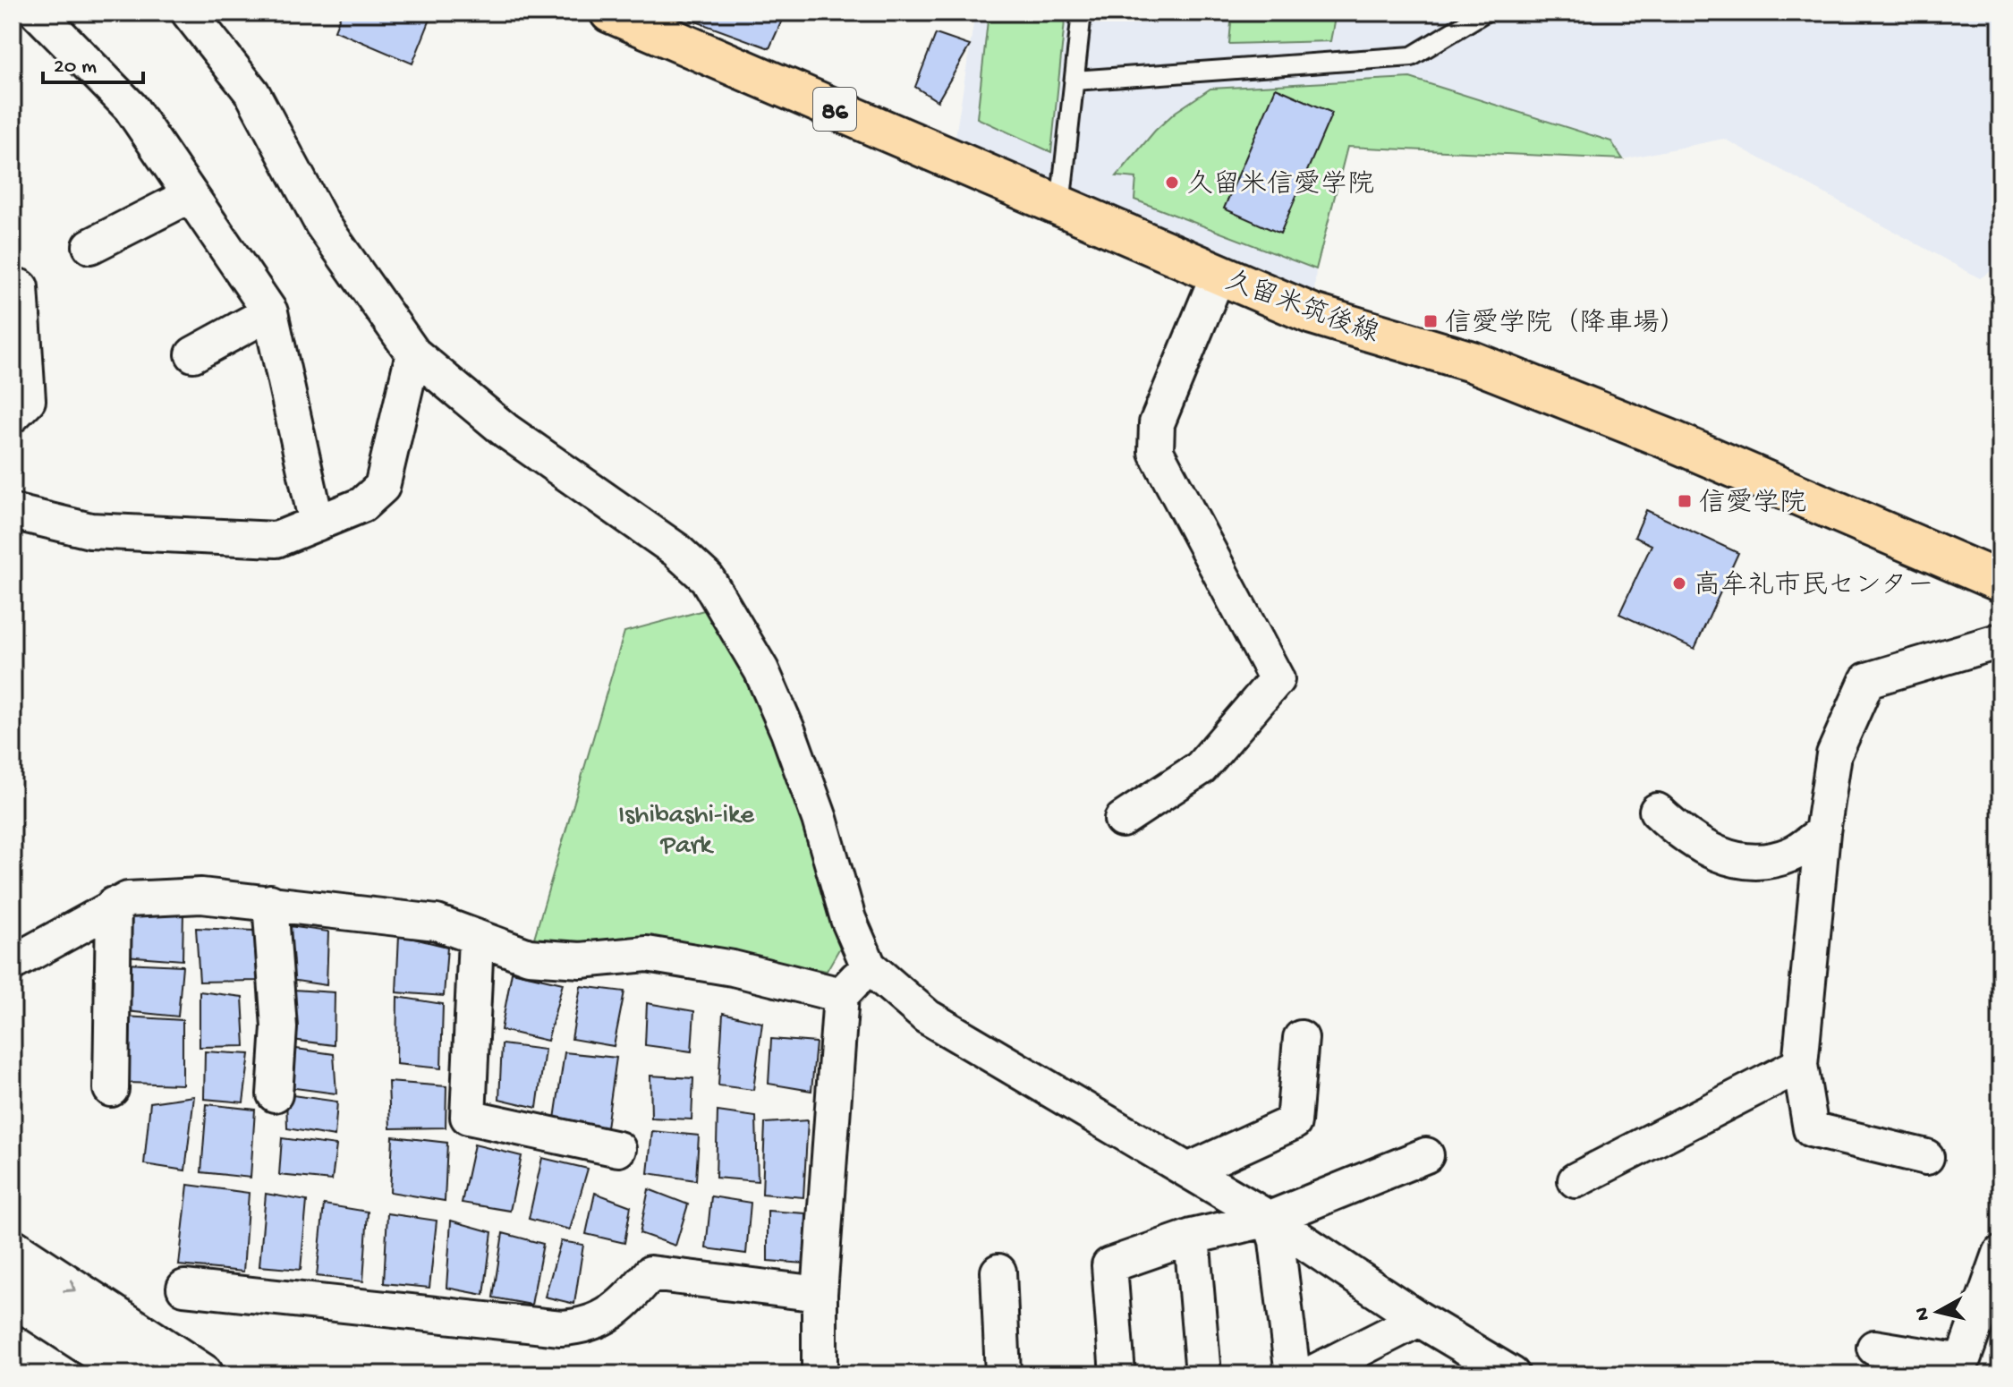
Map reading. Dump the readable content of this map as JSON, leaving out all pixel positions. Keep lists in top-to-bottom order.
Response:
{
  "streets": {
    "main road": ["86", "久留米筑後線"]
  },
  "parks": ["Ishibashi-ike Park"],
  "places": {
    "other": ["久留米信愛学院", "高牟礼市民センター"],
    "transit": ["信愛学院（降車場）", "信愛学院"]
  },
  "scale_bar": "20 m",
  "north": "left"
}
